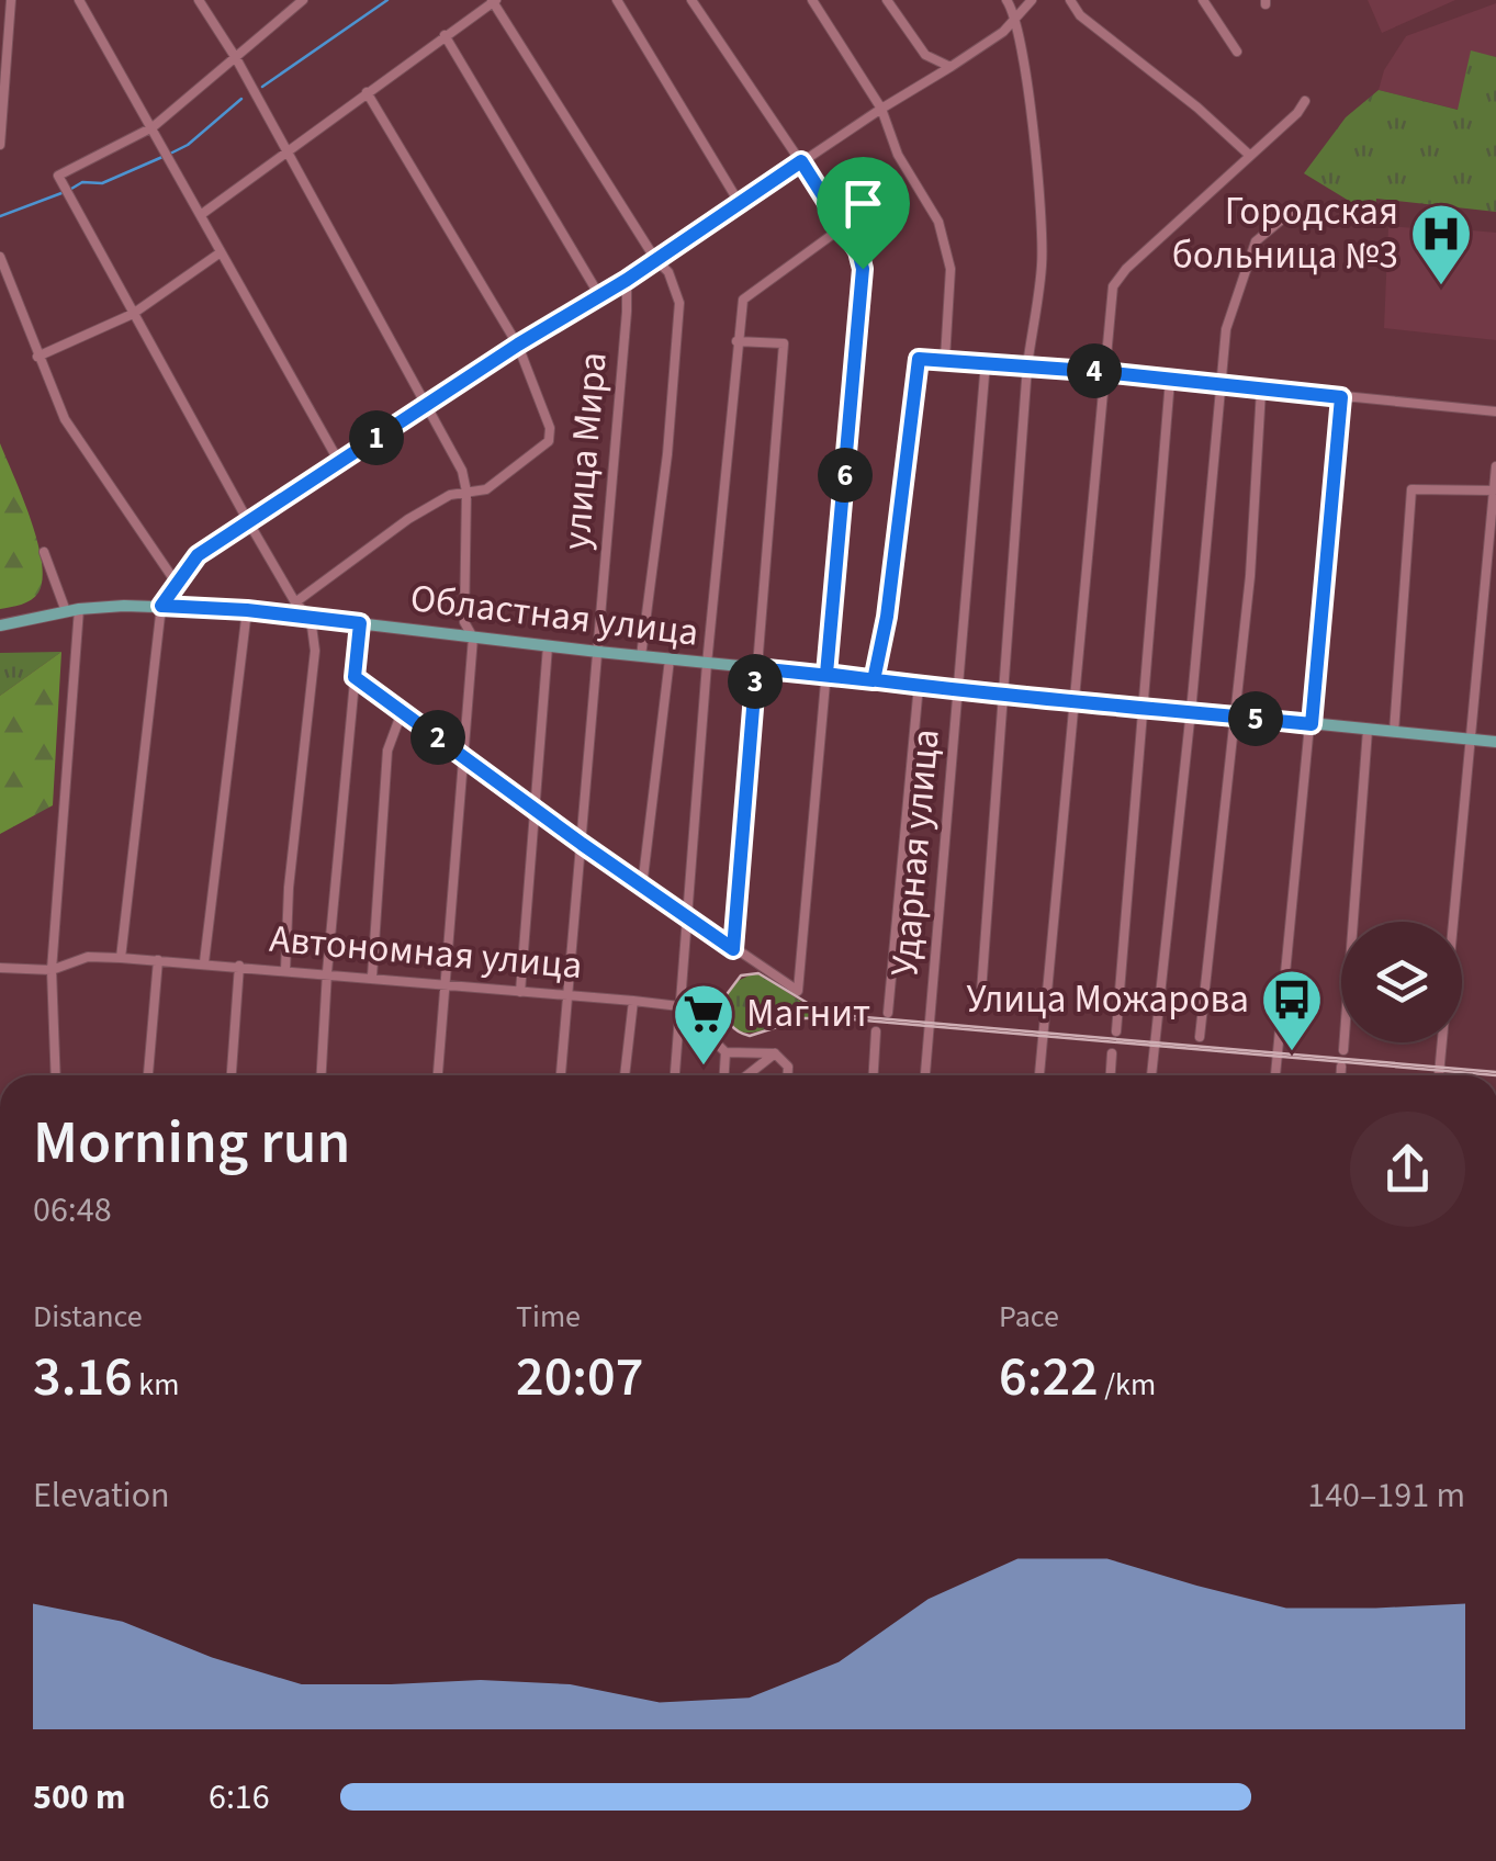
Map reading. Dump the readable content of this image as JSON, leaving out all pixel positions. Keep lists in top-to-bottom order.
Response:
{
  "streets": {
    "main road": ["Областная улица"],
    "street": ["улица Мира", "Ударная улица", "Автономная улица"]
  },
  "crossings": [
    ["улица Мира", "Областная улица"],
    ["улица Мира", "Автономная улица"],
    ["Областная улица", "Ударная улица"]
  ],
  "places": {
    "hospital": ["Городская больница №3"],
    "bus stop": ["Улица Можарова"],
    "supermarket": ["Магнит"]
  },
  "page": {
    "pins": [
      "4",
      "1",
      "6",
      "3",
      "5",
      "2"
    ],
    "heading": ["Morning run", "06:48"],
    "stats": [
      ["Distance", "3.16 km"],
      ["Time", "20:07"],
      ["Pace", "6:22 /km"]
    ],
    "chart": ["Elevation", "140–191 m"],
    "list": [
      {
        "name": "500 m",
        "note": "6:16"
      }
    ]
  }
}
